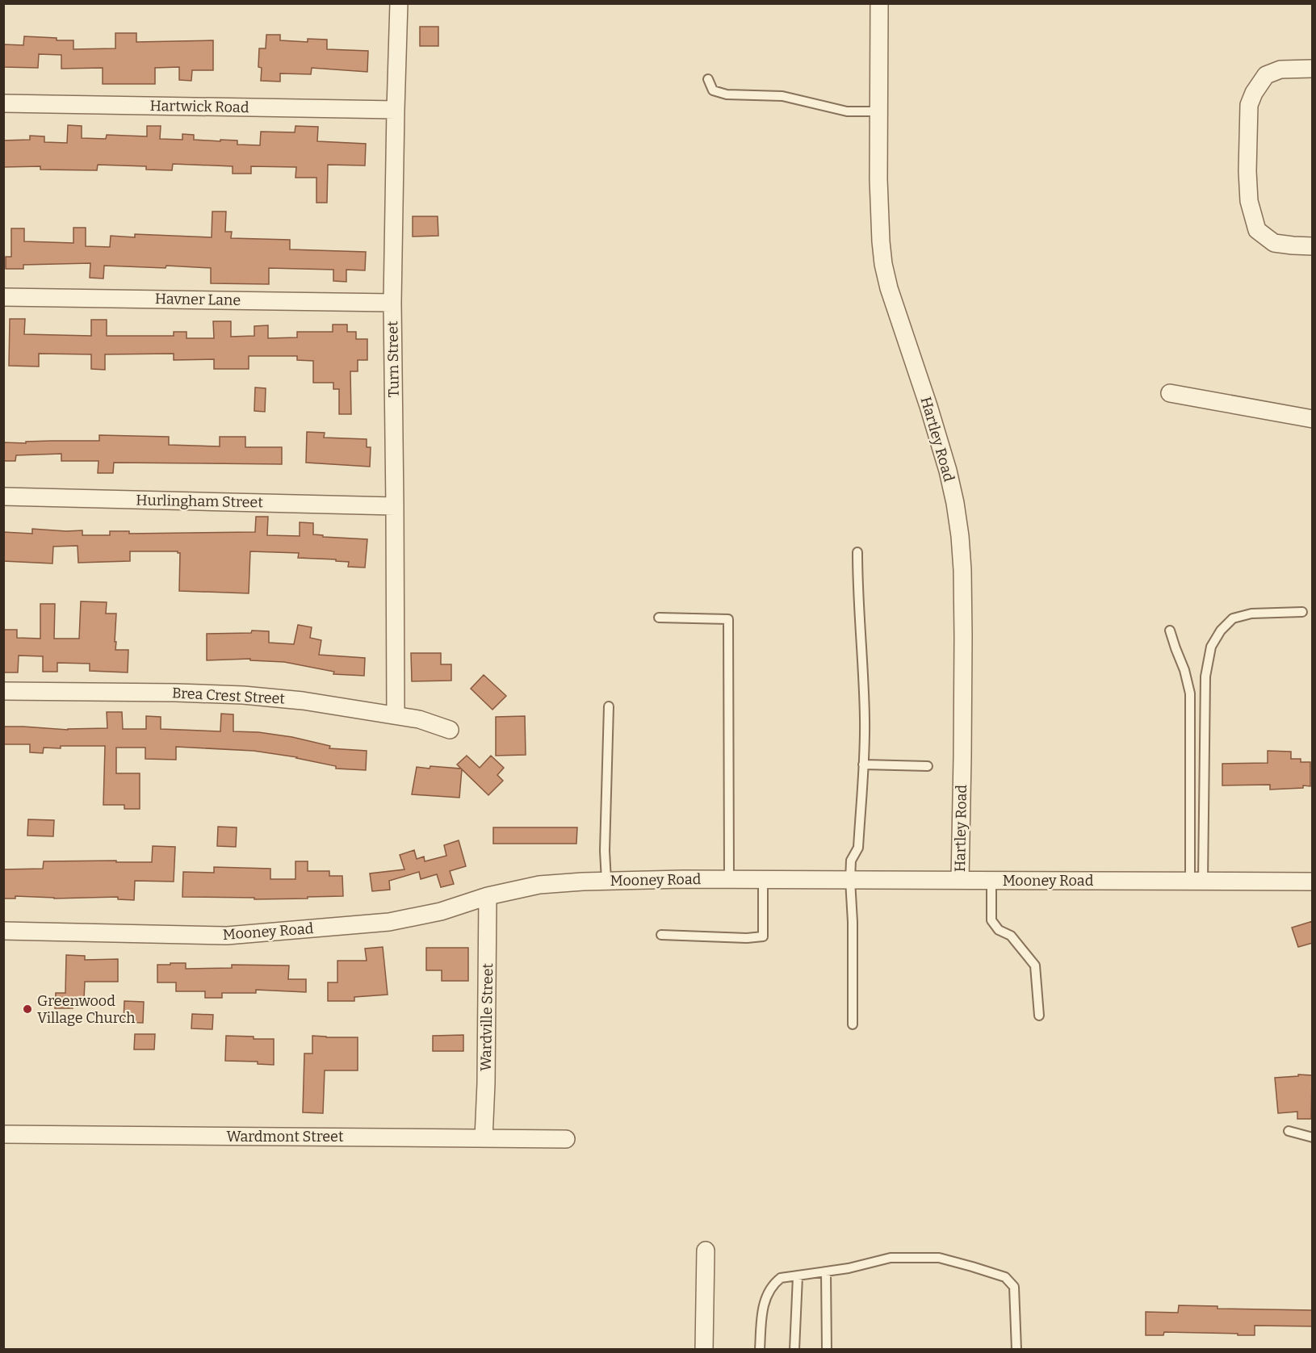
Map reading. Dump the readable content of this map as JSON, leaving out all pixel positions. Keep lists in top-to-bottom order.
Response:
{
  "streets": {
    "street": [
      "Hartwick Road",
      "Havner Lane",
      "Turn Street",
      "Hartley Road",
      "Hurlingham Street",
      "Brea Crest Street",
      "Mooney Road",
      "Wardville Street",
      "Wardmont Street"
    ]
  },
  "crossings": [
    ["Hartwick Road", "Turn Street"],
    ["Havner Lane", "Turn Street"],
    ["Turn Street", "Hurlingham Street"],
    ["Turn Street", "Brea Crest Street"],
    ["Hartley Road", "Mooney Road"],
    ["Mooney Road", "Wardville Street"],
    ["Wardville Street", "Wardmont Street"]
  ],
  "places": ["Greenwood Village Church"]
}
